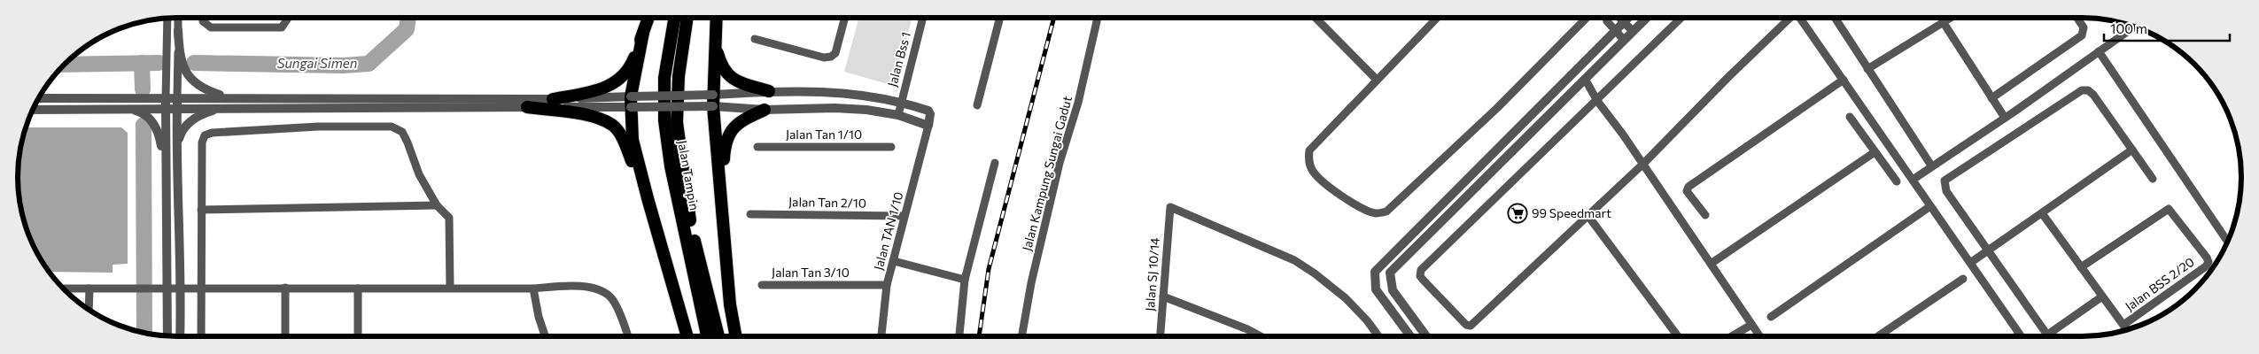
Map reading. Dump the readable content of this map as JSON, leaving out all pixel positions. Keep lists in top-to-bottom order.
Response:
{
  "streets": {
    "highway": ["Jalan Tampin"],
    "street": [
      "Jalan Bss 1",
      "Jalan Tan 1/10",
      "Jalan Kampung Sungai Gadut",
      "Jalan Tan 2/10",
      "Jalan TAN 1/10",
      "Jalan Tan 3/10",
      "Jalan SJ 10/14",
      "Jalan BSS 2/20"
    ]
  },
  "crossings": [
    ["Jalan Tan 2/10", "Jalan TAN 1/10"],
    ["Jalan TAN 1/10", "Jalan Tan 3/10"]
  ],
  "water": ["Sungai Simen"],
  "places": {
    "supermarket": ["99 Speedmart"]
  },
  "scale_bar": "100 m"
}
